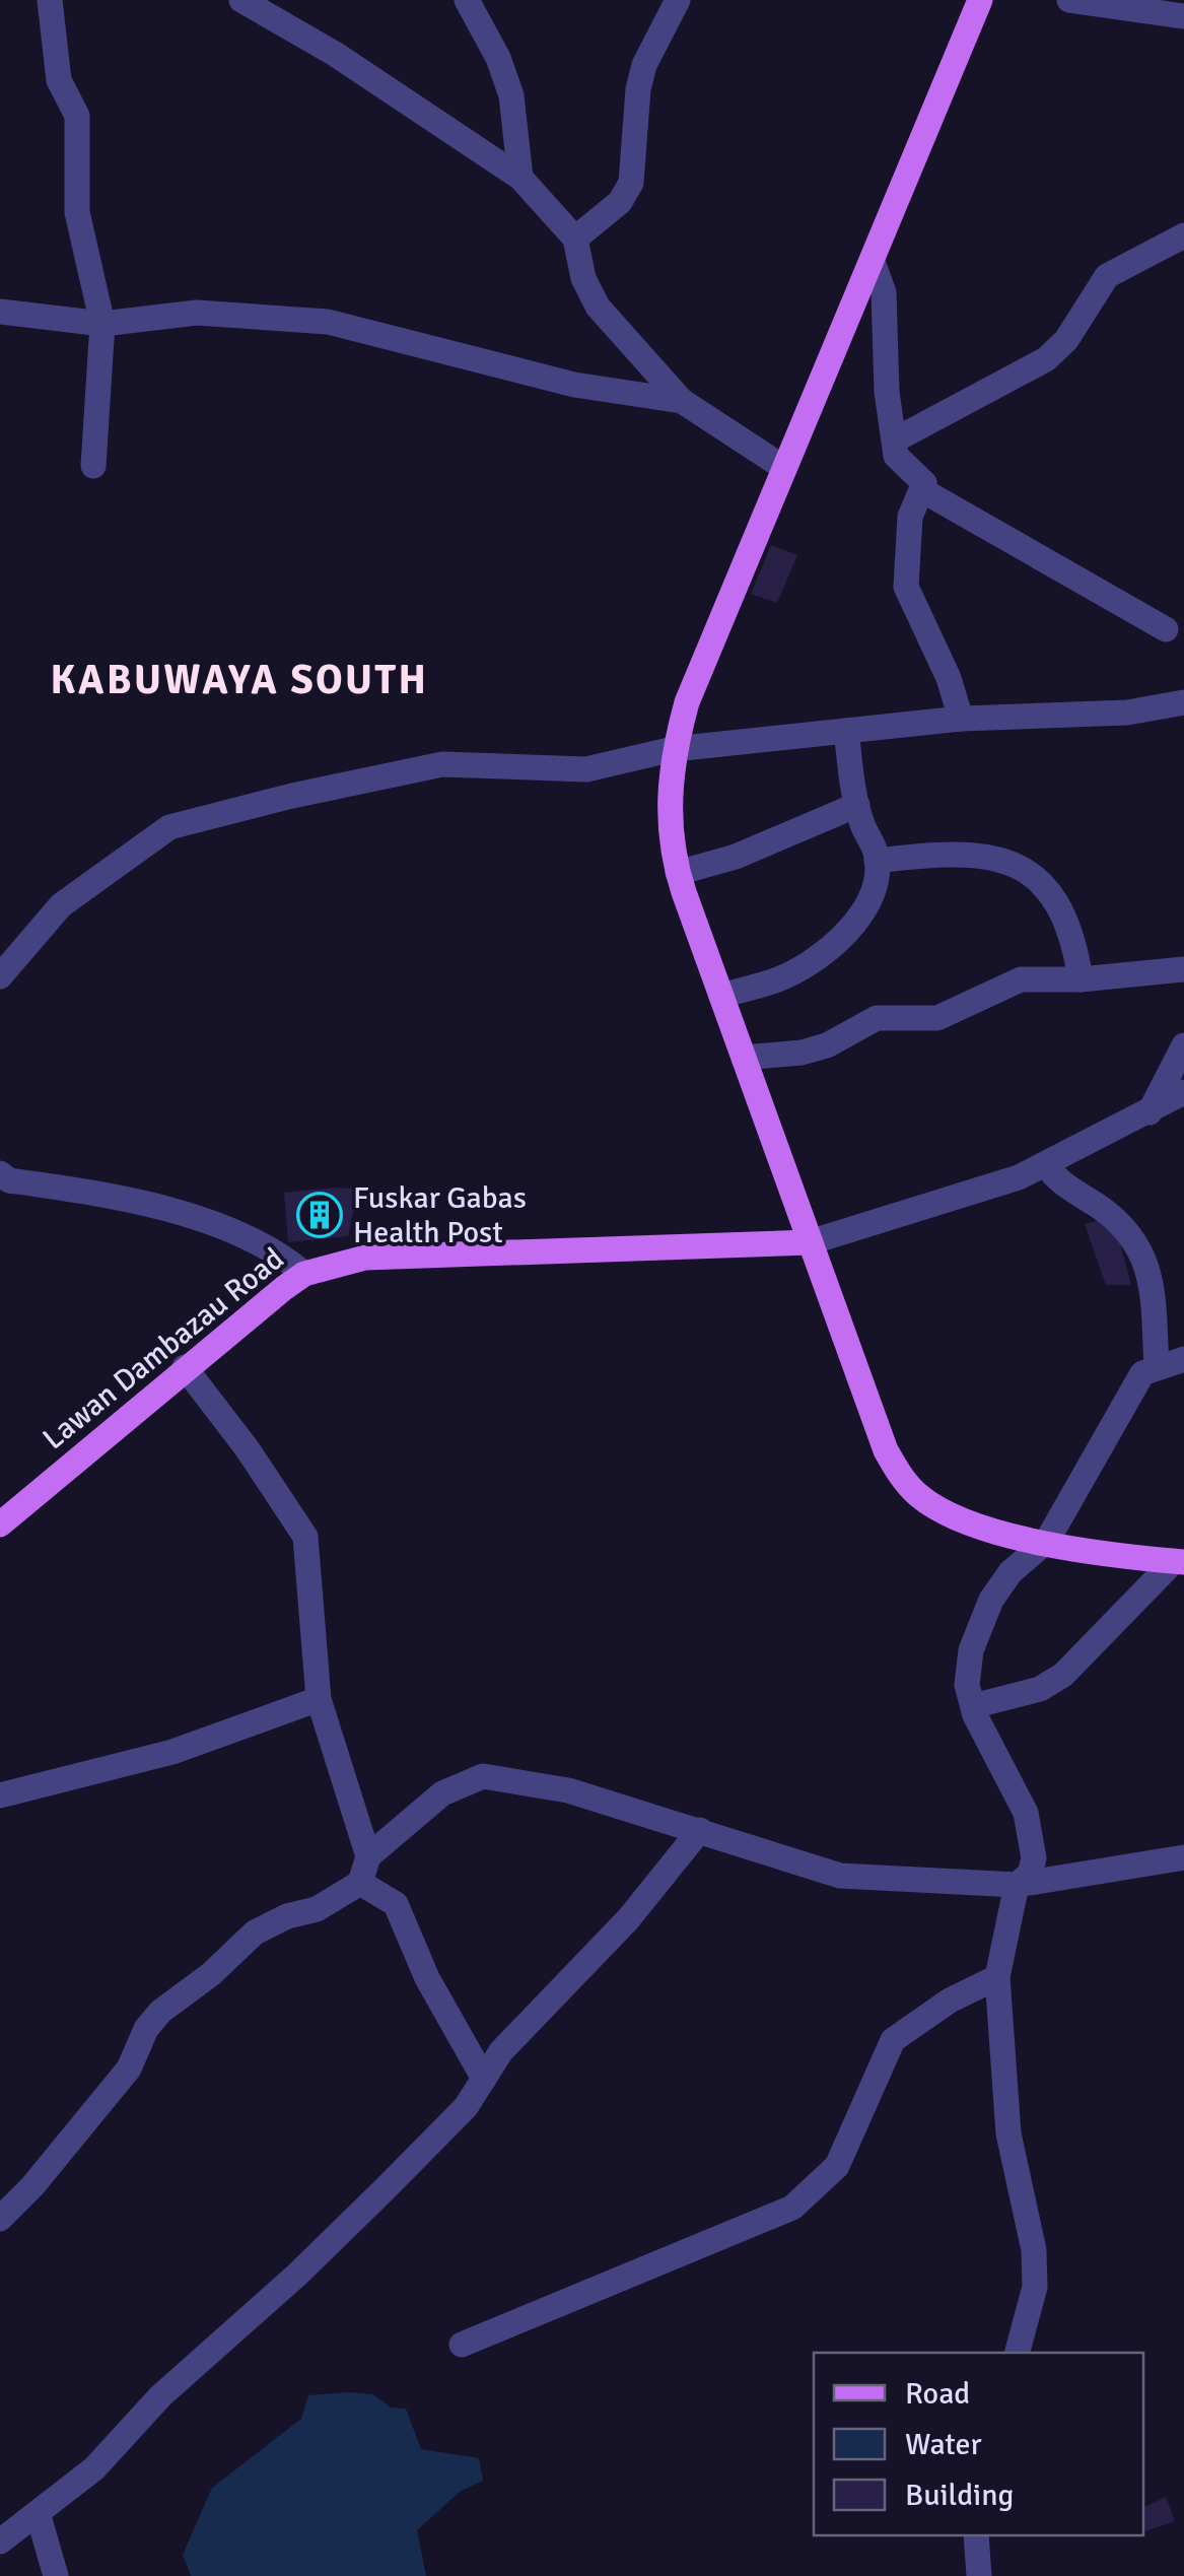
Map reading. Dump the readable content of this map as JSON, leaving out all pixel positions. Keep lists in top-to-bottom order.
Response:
{
  "streets": {
    "main road": ["Lawan Dambazau Road"]
  },
  "districts": ["KABUWAYA SOUTH"],
  "places": {
    "building": ["Fuskar Gabas Health Post"]
  },
  "legend": ["Road", "Water", "Building"]
}
